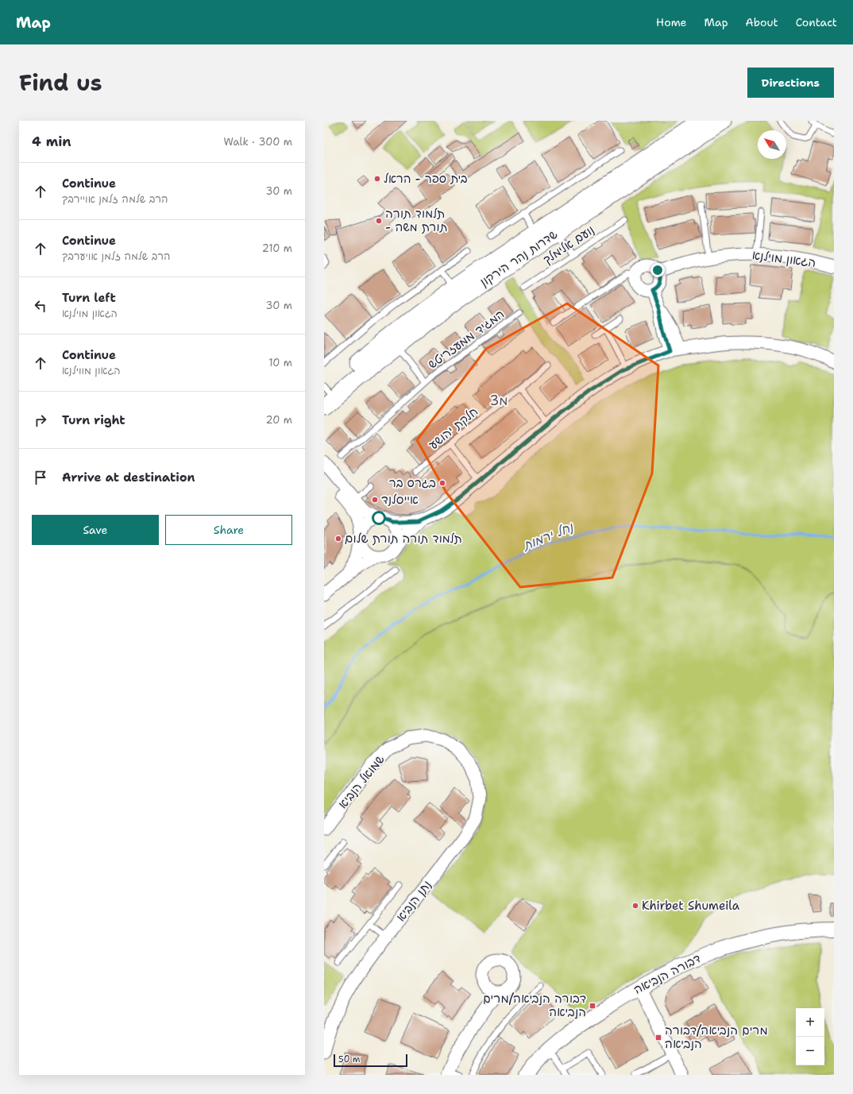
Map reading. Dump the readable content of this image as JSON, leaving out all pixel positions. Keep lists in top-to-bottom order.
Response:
{
  "streets": {
    "main road": ["שדרות נהר הירקון"],
    "street": [
      "הגאון מוילנא",
      "שמואל הנביא",
      "נתן הנביא",
      "דבורה הנביאה"
    ],
    "lane": ["נועם אלימלך", "המגיד ממעזריטש", "חלקת יהושע"]
  },
  "crossings": [
    ["שדרות נהר הירקון", "המגיד ממעזריטש"],
    ["שמואל הנביא", "נתן הנביא"]
  ],
  "districts": ["מ3"],
  "water": ["נחל ירמות"],
  "places": {
    "other": [
      "בית ספר - הראל",
      "תלמוד תורה - תורת משה",
      "בגרס בר",
      "אייסלנד",
      "תלמוד תורה תורת שלום",
      "Khirbet Shumeila"
    ],
    "transit": ["דבורה הנביאה/מרים הנביאה", "מרים הנביאה/דבורה הנביאה"]
  },
  "scale_bar": "50 m",
  "north": "top left",
  "page": {
    "header": "Map",
    "nav": [
      "Home",
      "Map",
      "About",
      "Contact"
    ],
    "title": "Find us",
    "buttons": [
      "Directions",
      ["Save", "Share"]
    ],
    "heading": ["4 min", "Walk · 300 m"],
    "list": [
      ["Continue", "הרב שלמה זלמן אויירבך", "30 m"],
      ["Continue", "הרב שלמה זלמן אויערבך", "210 m"],
      ["Turn left", "הגאון מוילנא", "30 m"],
      ["Continue", "הגאון מווילנא", "10 m"],
      ["Turn right", "20 m"],
      "Arrive at destination"
    ],
    "map_buttons": ["+", "−"],
    "scale": "50 m"
  }
}
